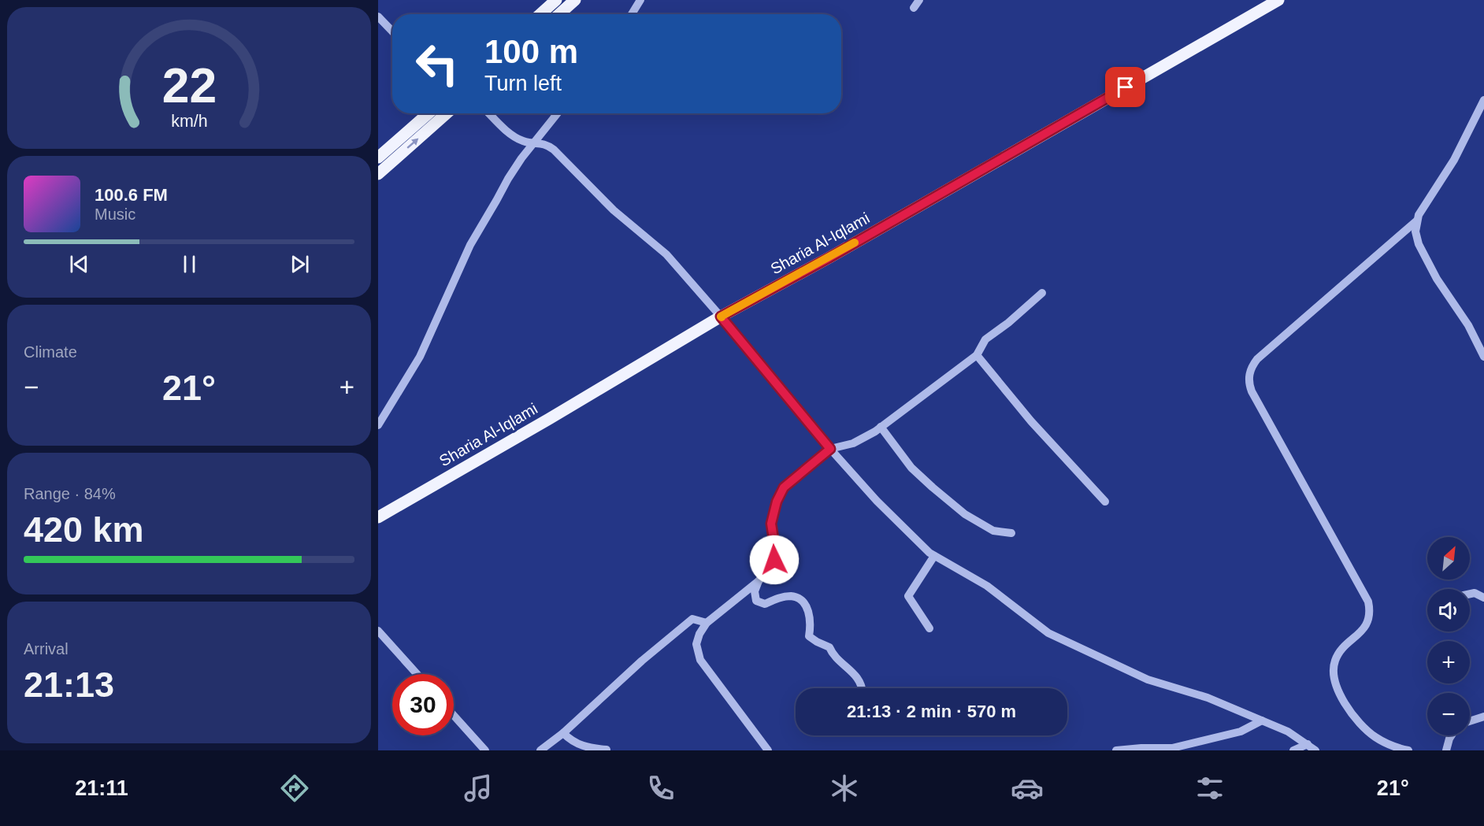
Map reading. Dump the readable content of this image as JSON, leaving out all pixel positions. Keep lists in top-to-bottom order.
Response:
{
  "streets": {
    "main road": ["Sharia Al-Iqlami"]
  },
  "north": "top right",
  "page": {
    "turn": ["100 m", "Turn left"],
    "song": ["100.6 FM", "Music"],
    "tile": [
      "Climate",
      ["Range · 84%", "420 km"],
      ["Arrival", "21:13"]
    ],
    "heat": ["−", "21°", "+"],
    "map_buttons": ["+", "−"],
    "limit": "30",
    "trip": "21:13 · 2 min · 570 m",
    "tabs": ["21:11", "21°"],
    "gauge": ["22", "km/h"]
  }
}
